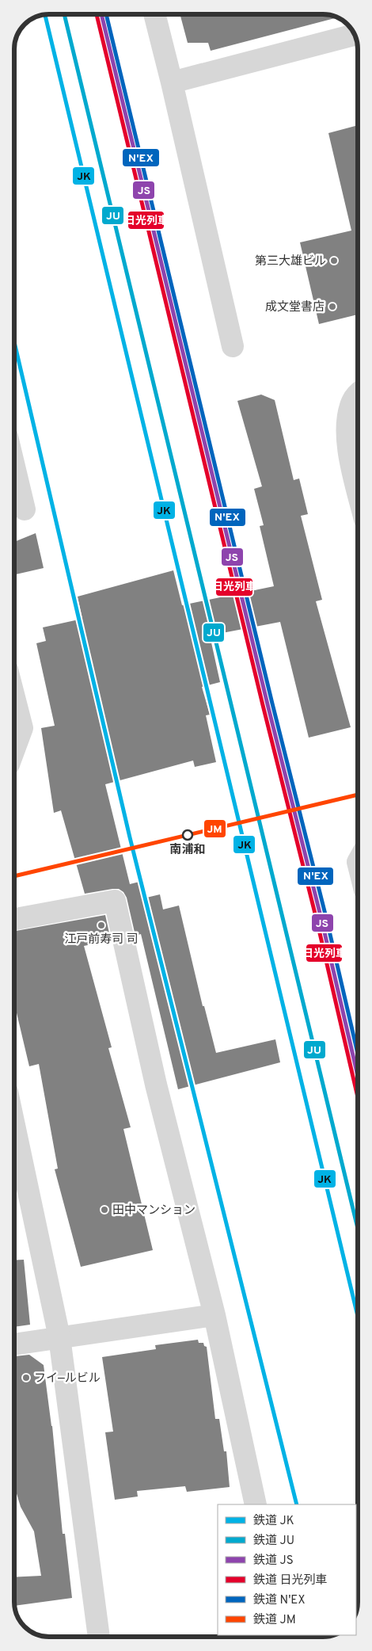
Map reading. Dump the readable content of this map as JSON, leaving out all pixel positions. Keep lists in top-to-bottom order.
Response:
{
  "places": [
    "第三大雄ビル",
    "成文堂書店",
    "南浦和",
    "江戸前寿司 司",
    "田中マンション",
    "フイ―ルビル"
  ],
  "lines": [
    "rail line JK",
    "rail line JU",
    "rail line JS",
    "rail line 日光列車",
    "rail line N'EX",
    "rail line JM"
  ],
  "legend": [
    "鉄道 JK",
    "鉄道 JU",
    "鉄道 JS",
    "鉄道 日光列車",
    "鉄道 N'EX",
    "鉄道 JM"
  ]
}
